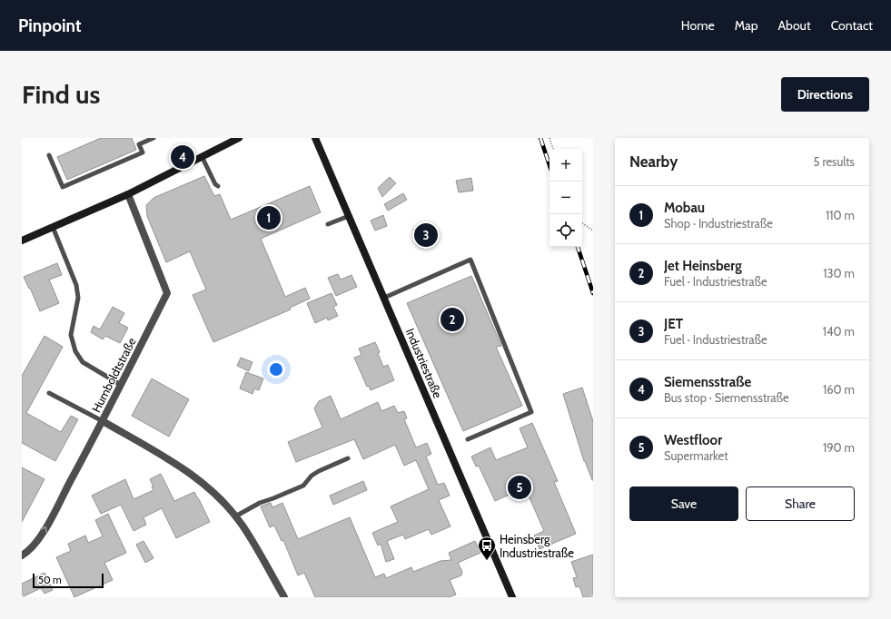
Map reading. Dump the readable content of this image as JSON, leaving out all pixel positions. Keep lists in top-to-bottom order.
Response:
{
  "streets": {
    "street": ["Industriestraße", "Humboldtstraße"]
  },
  "one_way": ["Humboldtstraße"],
  "places": {
    "bus stop": ["Heinsberg Industriestraße"]
  },
  "scale_bar": "50 m",
  "page": {
    "header": "Pinpoint",
    "nav": [
      "Home",
      "Map",
      "About",
      "Contact"
    ],
    "buttons": [
      "Directions",
      ["Save", "Share"]
    ],
    "title": "Find us",
    "heading": ["Nearby", "5 results"],
    "pins": [
      "4",
      "1",
      "3",
      "2",
      "5"
    ],
    "map_buttons": ["+", "−"],
    "list": [
      {
        "mark": "1",
        "name": "Mobau",
        "note": "Shop · Industriestraße",
        "value": "110 m"
      },
      {
        "mark": "2",
        "name": "Jet Heinsberg",
        "note": "Fuel · Industriestraße",
        "value": "130 m"
      },
      {
        "mark": "3",
        "name": "JET",
        "note": "Fuel · Industriestraße",
        "value": "140 m"
      },
      {
        "mark": "4",
        "name": "Siemensstraße",
        "note": "Bus stop · Siemensstraße",
        "value": "160 m"
      },
      {
        "mark": "5",
        "name": "Westfloor",
        "note": "Supermarket",
        "value": "190 m"
      }
    ],
    "scale": "50 m"
  }
}
